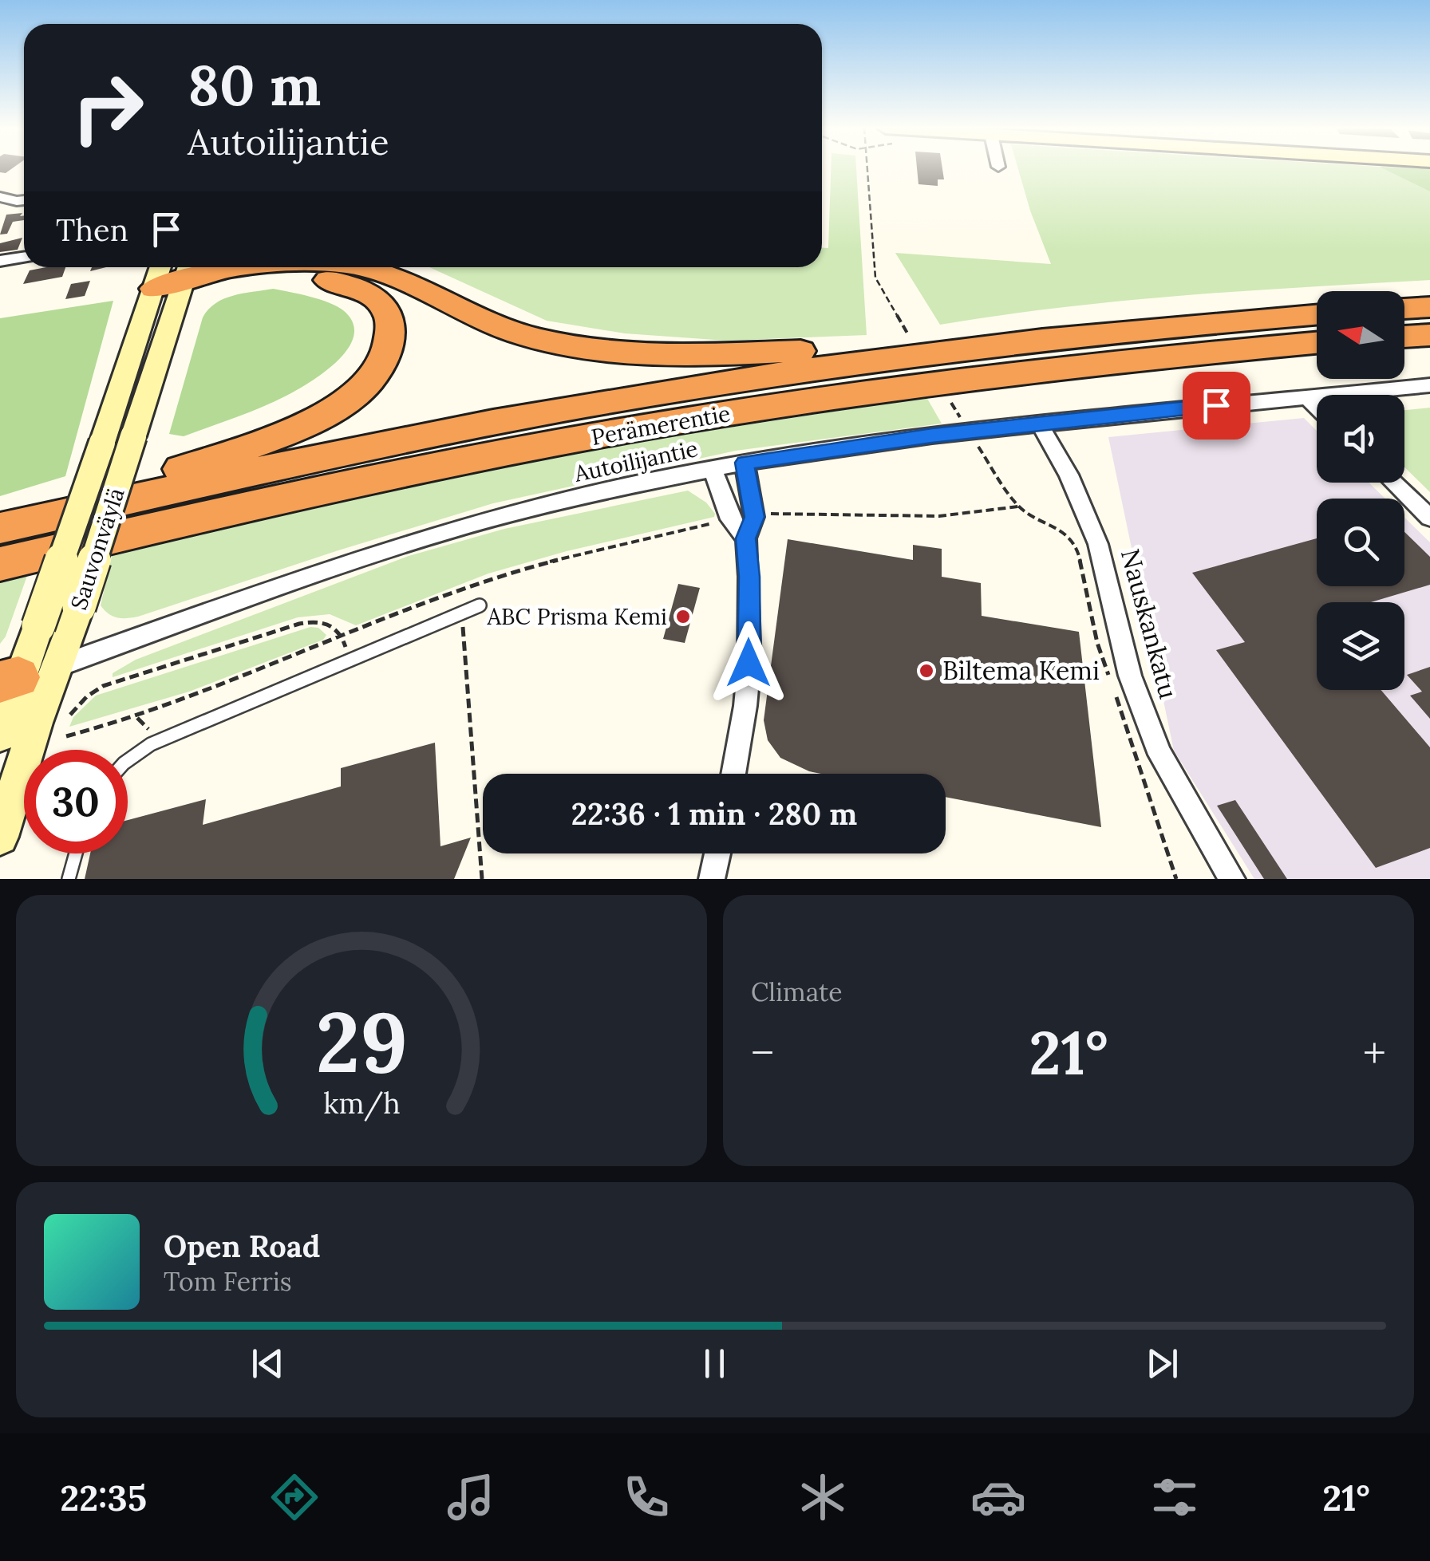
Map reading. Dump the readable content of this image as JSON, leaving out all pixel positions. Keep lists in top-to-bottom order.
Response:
{
  "streets": {
    "highway": ["Perämerentie"],
    "main road": ["Sauvonväylä"],
    "street": ["Autoilijantie", "Nauskankatu"]
  },
  "crossings": [
    ["Autoilijantie", "Sauvonväylä"],
    ["Autoilijantie", "Nauskankatu"]
  ],
  "places": ["ABC Prisma Kemi", "Biltema Kemi"],
  "north": "left",
  "page": {
    "turn": ["80 m", "Autoilijantie"],
    "then": "Then",
    "limit": "30",
    "trip": "22:36 · 1 min · 280 m",
    "tile": "Climate",
    "heat": ["−", "21°", "+"],
    "song": ["Open Road", "Tom Ferris"],
    "tabs": ["22:35", "21°"],
    "gauge": ["29", "km/h"]
  }
}
